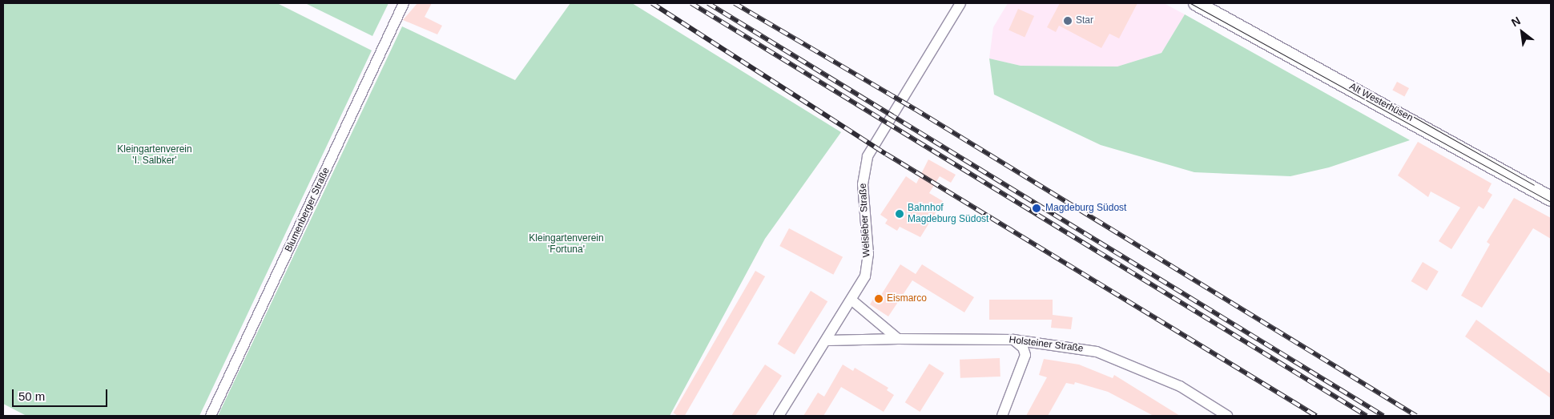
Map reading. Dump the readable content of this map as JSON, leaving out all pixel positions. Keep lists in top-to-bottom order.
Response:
{
  "streets": {
    "main road": ["Alt Westerhüsen"],
    "street": ["Blumenberger Straße", "Welsleber Straße", "Holsteiner Straße"]
  },
  "crossings": [
    ["Welsleber Straße", "Holsteiner Straße"]
  ],
  "parks": ["Kleingartenverein 'I. Salbker'", "Kleingartenverein 'Fortuna'"],
  "places": [
    "Star",
    "Magdeburg Südost",
    "Bahnhof Magdeburg Südost",
    "Eismarco"
  ],
  "scale_bar": "50 m",
  "north": "top left"
}
